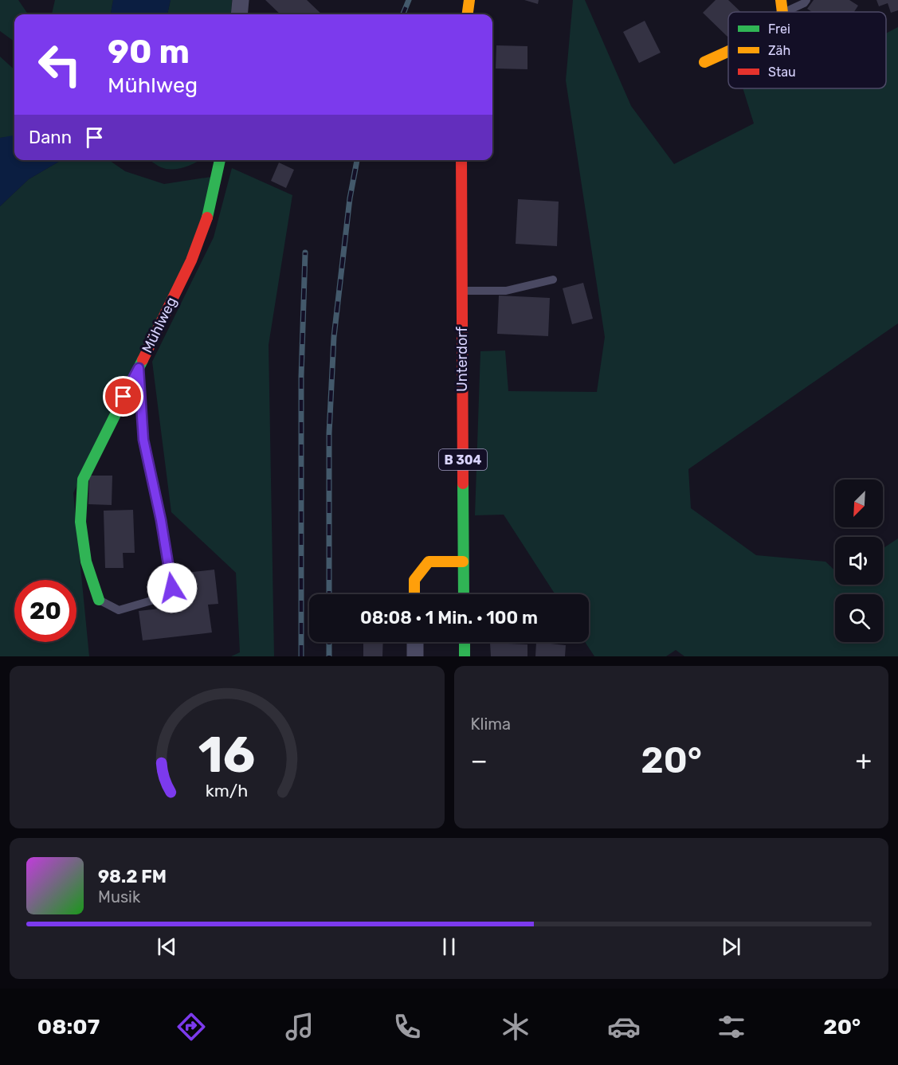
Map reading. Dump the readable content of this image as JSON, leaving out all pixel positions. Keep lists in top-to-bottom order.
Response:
{
  "streets": {
    "street": ["Mühlweg", "Unterdorf", "B 304"]
  },
  "legend": ["Frei", "Zäh", "Stau"],
  "north": "bottom left",
  "page": {
    "turn": ["90 m", "Mühlweg"],
    "then": "Dann",
    "limit": "20",
    "trip": "08:08 · 1 Min. · 100 m",
    "tile": "Klima",
    "heat": ["−", "20°", "+"],
    "song": ["98.2 FM", "Musik"],
    "tabs": ["08:07", "20°"],
    "gauge": ["16", "km/h"]
  }
}
